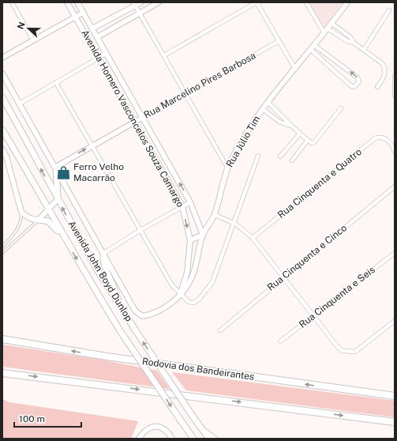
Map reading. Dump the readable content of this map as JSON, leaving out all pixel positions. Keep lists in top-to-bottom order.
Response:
{
  "streets": {
    "highway": ["Rodovia dos Bandeirantes"],
    "main road": [
      "Rua Marcelino Pires Barbosa",
      "Avenida Homero Vasconcelos Souza Camargo",
      "Rua Júlio Tim",
      "Avenida John Boyd Dunlop"
    ],
    "street": ["Rua Cinquenta e Quatro", "Rua Cinquenta e Cinco", "Rua Cinquenta e Seis"]
  },
  "crossings": [
    ["Rua Marcelino Pires Barbosa", "Avenida Homero Vasconcelos Souza Camargo"],
    ["Avenida Homero Vasconcelos Souza Camargo", "Rua Júlio Tim"]
  ],
  "places": {
    "shop": ["Ferro Velho Macarrão"]
  },
  "scale_bar": "100 m",
  "north": "left"
}
